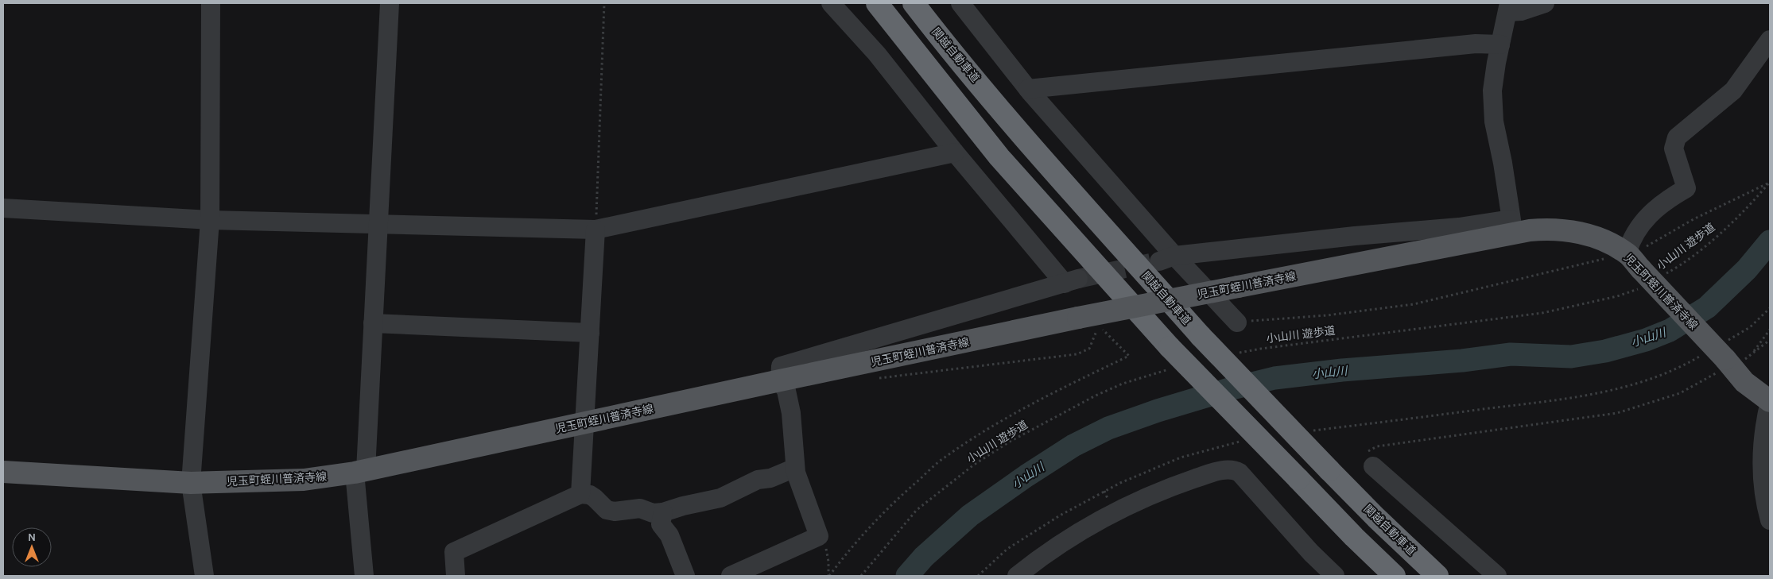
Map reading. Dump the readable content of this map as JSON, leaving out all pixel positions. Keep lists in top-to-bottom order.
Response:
{
  "streets": {
    "highway": ["関越自動車道"],
    "main road": ["児玉町蛭川普済寺線"],
    "path": ["小山川 遊歩道"]
  },
  "crossings": [
    ["小山川 遊歩道", "児玉町蛭川普済寺線"]
  ],
  "water": ["小山川"],
  "north": "top"
}
